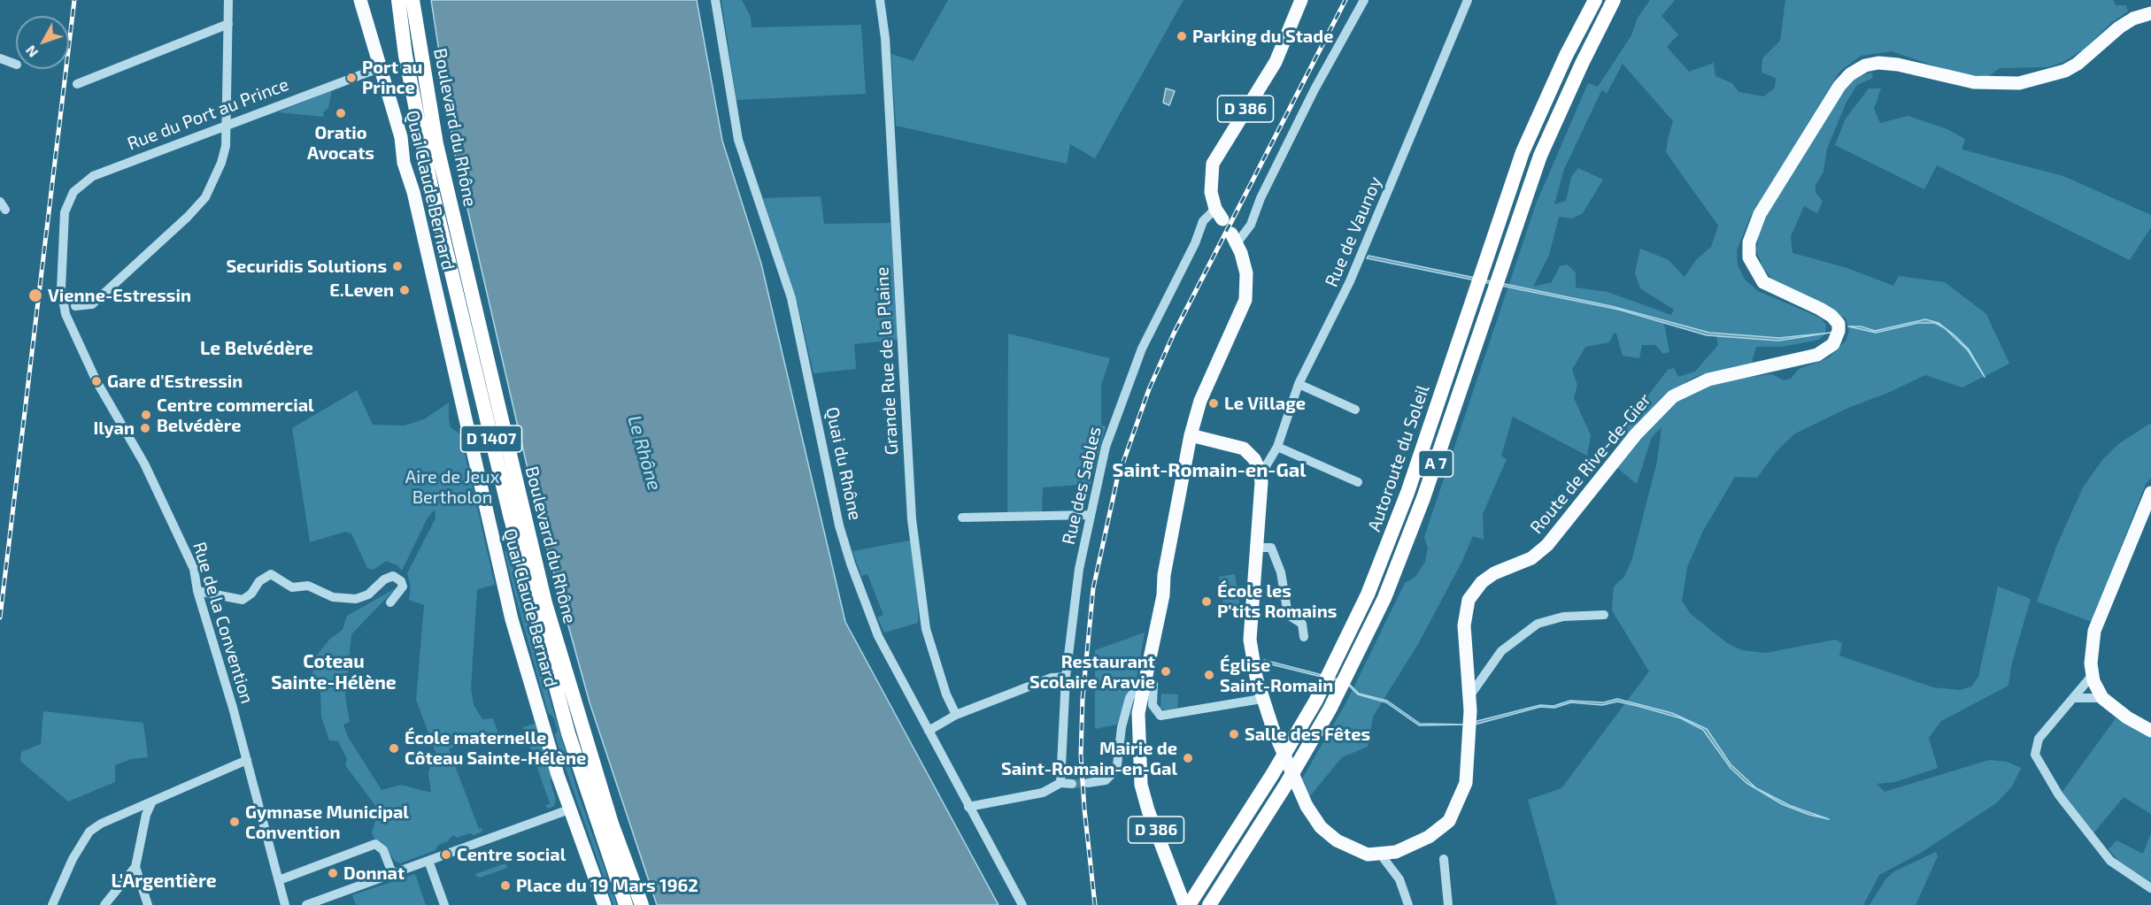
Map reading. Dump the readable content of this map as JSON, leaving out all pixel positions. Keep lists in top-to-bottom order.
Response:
{
  "streets": {
    "highway": [
      "Boulevard du Rhône",
      "D 1407",
      "Autoroute du Soleil",
      "A 7"
    ],
    "main road": ["D 386", "Quai Claude Bernard", "Route de Rive-de-Gier"],
    "street": [
      "Rue du Port au Prince",
      "Rue de Vaunoy",
      "Grande Rue de la Plaine",
      "Quai du Rhône",
      "Rue des Sables",
      "Rue de la Convention"
    ]
  },
  "crossings": [
    ["D 386", "Rue des Sables"],
    ["Rue du Port au Prince", "Quai Claude Bernard"],
    ["Rue du Port au Prince", "Rue de la Convention"],
    ["Rue de Vaunoy", "Route de Rive-de-Gier"]
  ],
  "districts": [
    "Le Belvédère",
    "Saint-Romain-en-Gal",
    "Coteau Sainte-Hélène",
    "L'Argentière"
  ],
  "water": ["Le Rhône"],
  "parks": ["Aire de Jeux Bertholon"],
  "places": [
    "Parking du Stade",
    "Port au Prince",
    "Oratio Avocats",
    "Securidis Solutions",
    "E.Leven",
    "Vienne-Estressin",
    "Gare d'Estressin",
    "Le Village",
    "Centre commercial Belvédère",
    "Ilyan",
    "École les P'tits Romains",
    "Restaurant Scolaire Aravie",
    "Église Saint-Romain",
    "Salle des Fêtes",
    "École maternelle Côteau Sainte-Hélène",
    "Mairie de Saint-Romain-en-Gal",
    "Gymnase Municipal Convention",
    "Centre social",
    "Donnat",
    "Place du 19 Mars 1962"
  ],
  "north": "bottom left"
}
